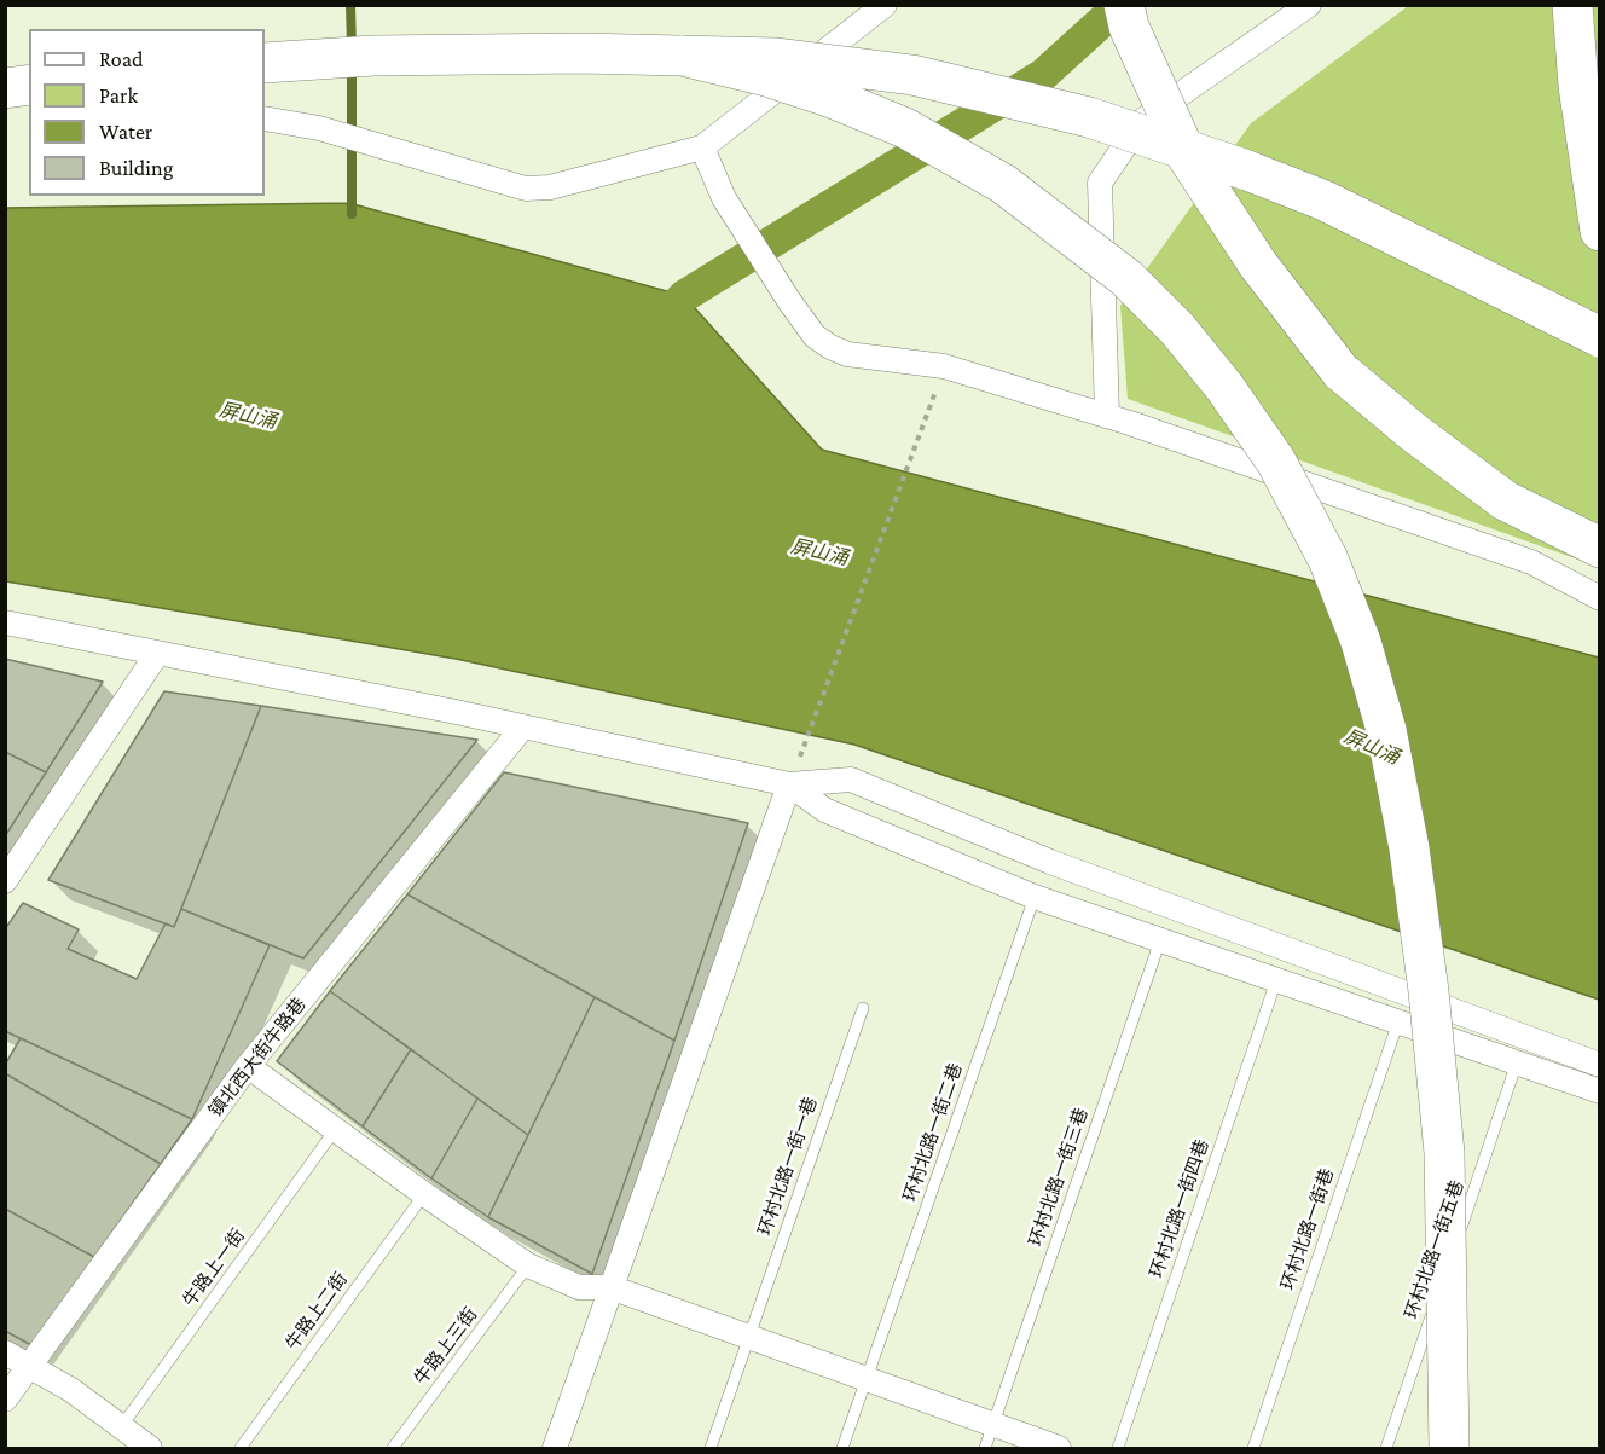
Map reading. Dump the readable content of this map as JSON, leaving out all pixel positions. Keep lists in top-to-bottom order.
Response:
{
  "streets": {
    "street": ["镇北西大街牛路巷"],
    "lane": [
      "环村北路一街二巷",
      "环村北路一街一巷",
      "环村北路一街三巷",
      "环村北路一街四巷",
      "环村北路一街巷",
      "环村北路一街五巷",
      "牛路上一街",
      "牛路上二街",
      "牛路上三街"
    ]
  },
  "water": ["屏山涌"],
  "legend": [
    "Road",
    "Park",
    "Water",
    "Building"
  ]
}
